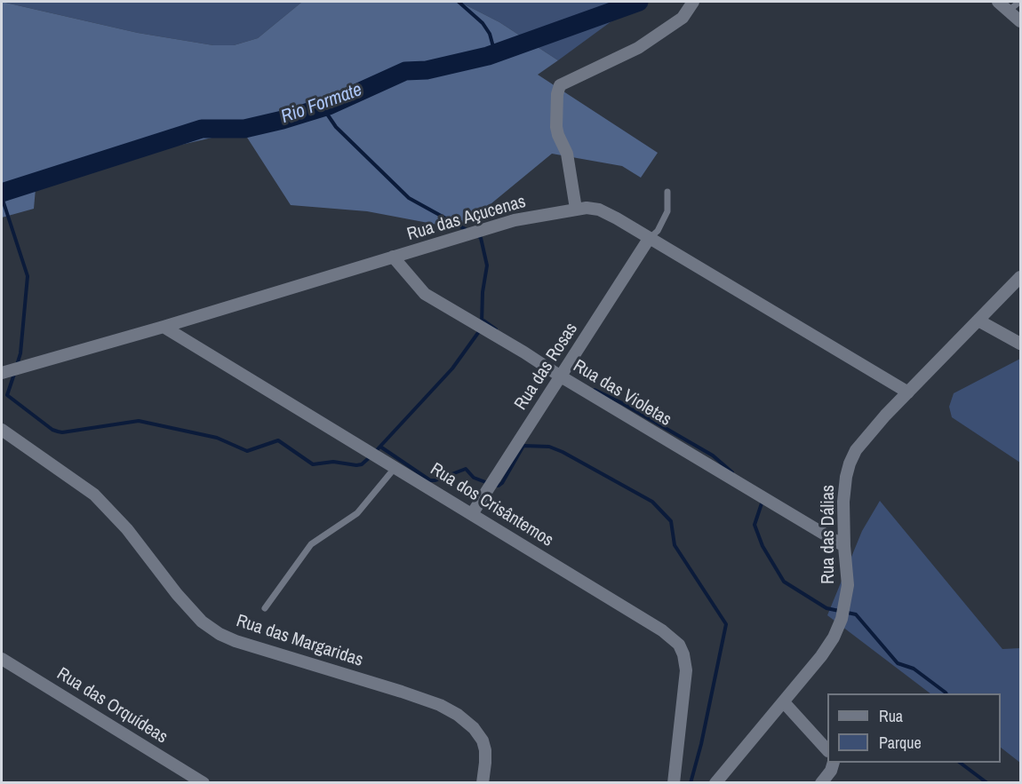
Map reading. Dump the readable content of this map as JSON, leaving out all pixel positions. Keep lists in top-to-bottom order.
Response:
{
  "streets": {
    "street": [
      "Rua das Açucenas",
      "Rua das Rosas",
      "Rua das Violetas",
      "Rua dos Crisântemos",
      "Rua das Dálias",
      "Rua das Margaridas",
      "Rua das Orquídeas"
    ]
  },
  "crossings": [
    ["Rua das Açucenas", "Rua das Rosas"],
    ["Rua das Açucenas", "Rua das Violetas"],
    ["Rua das Açucenas", "Rua dos Crisântemos"],
    ["Rua das Açucenas", "Rua das Dálias"],
    ["Rua das Rosas", "Rua das Violetas"],
    ["Rua das Rosas", "Rua dos Crisântemos"],
    ["Rua das Violetas", "Rua das Dálias"]
  ],
  "water": ["Rio Formate"],
  "legend": ["Rua", "Parque"]
}
